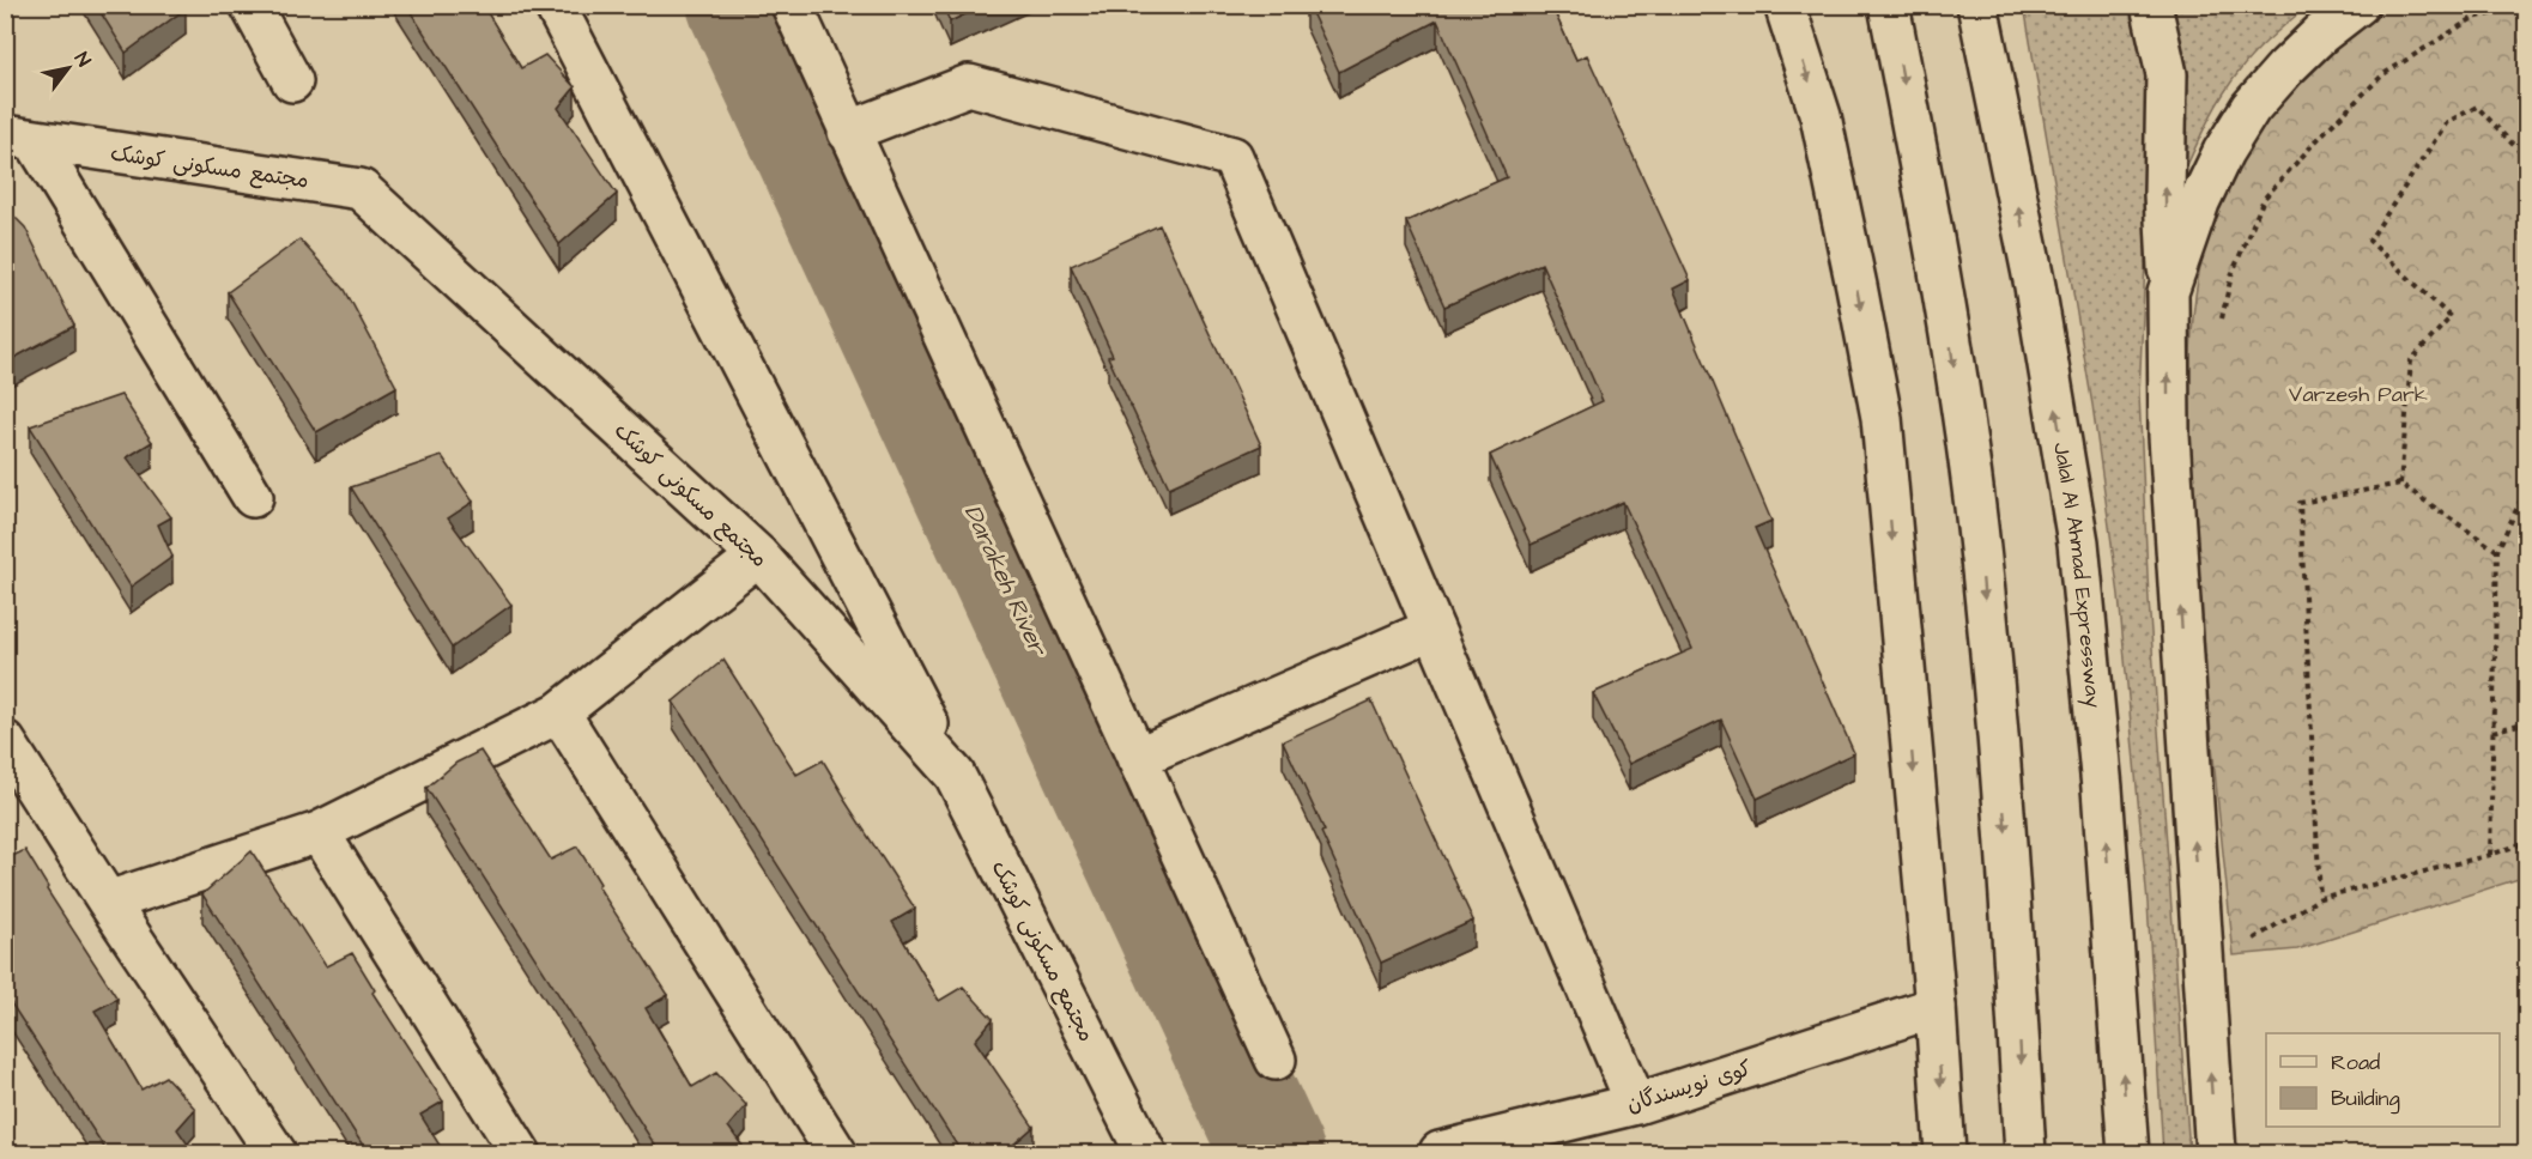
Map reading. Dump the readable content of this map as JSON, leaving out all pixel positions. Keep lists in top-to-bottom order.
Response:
{
  "streets": {
    "main road": ["مجتمع مسکونی کوشک", "Jalal Al Ahmad Expressway", "کوی نویسندگان"]
  },
  "water": ["Darakeh River"],
  "parks": ["Varzesh Park"],
  "legend": ["Road", "Building"],
  "north": "top right"
}
